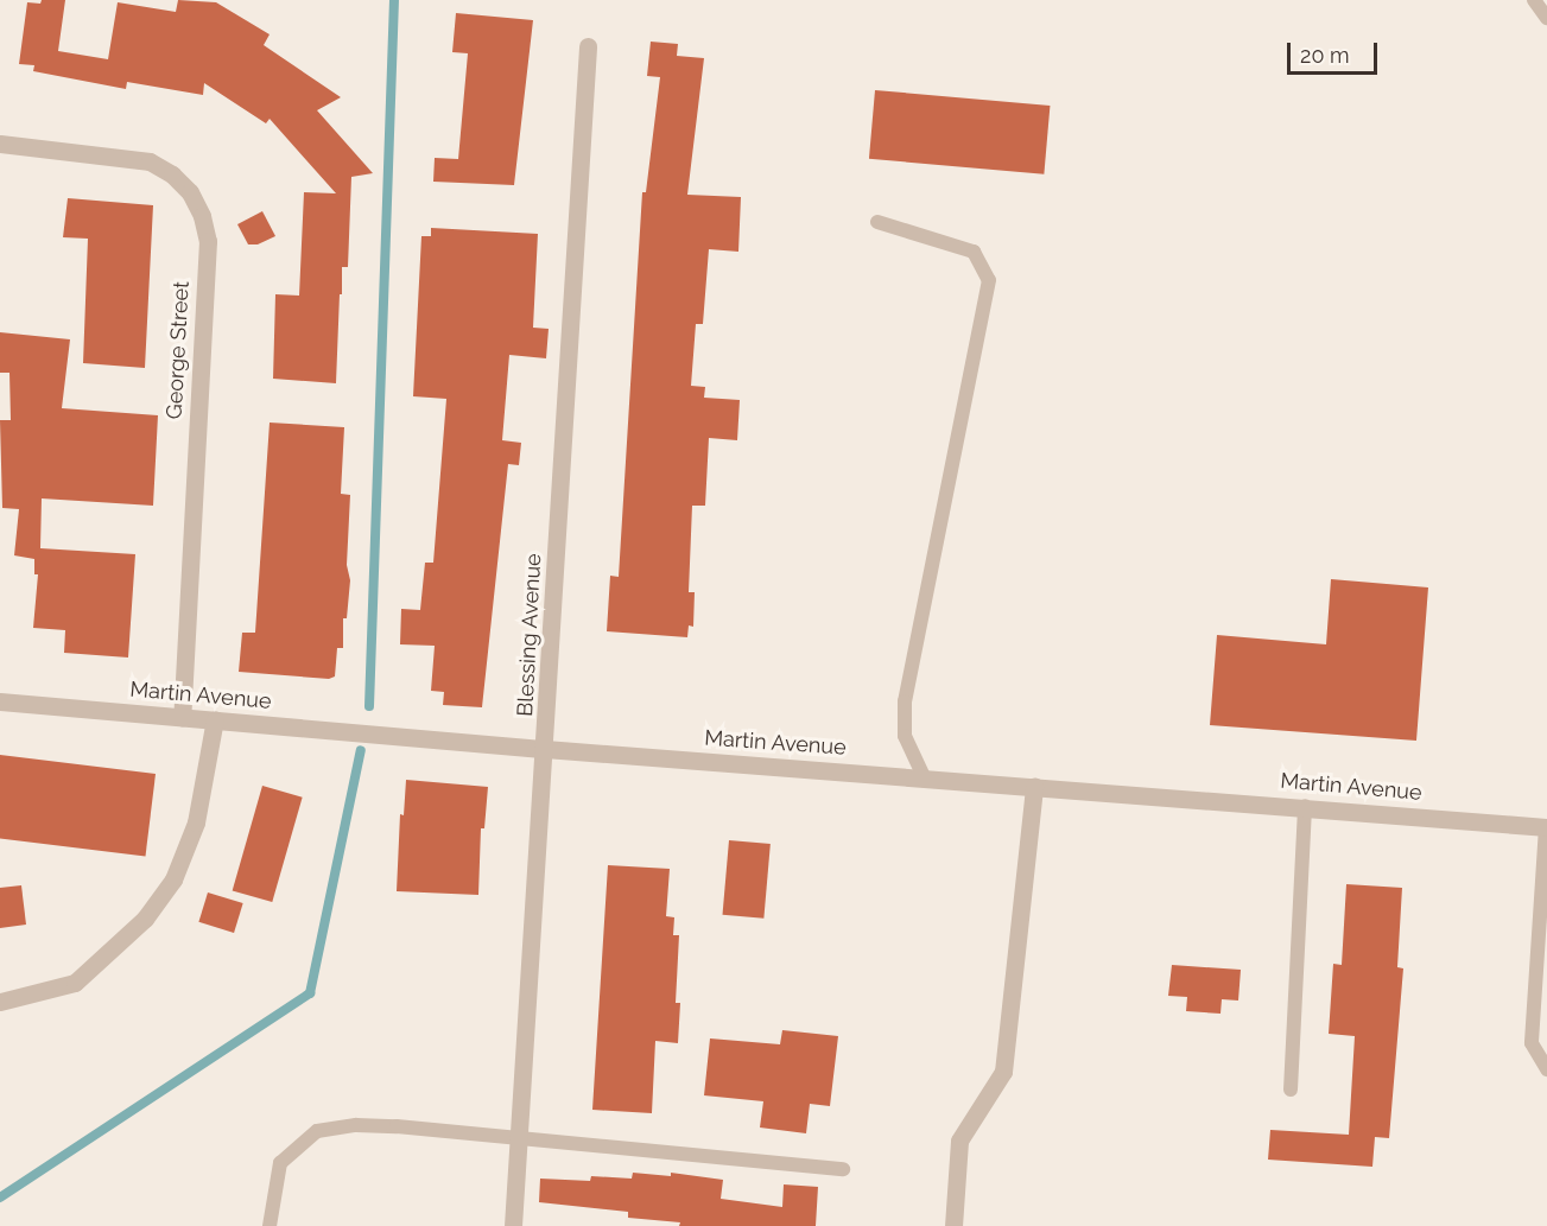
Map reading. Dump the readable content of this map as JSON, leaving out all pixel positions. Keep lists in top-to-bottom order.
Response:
{
  "streets": {
    "street": ["George Street", "Blessing Avenue", "Martin Avenue"]
  },
  "crossings": [
    ["George Street", "Martin Avenue"],
    ["Blessing Avenue", "Martin Avenue"]
  ],
  "scale_bar": "20 m"
}
